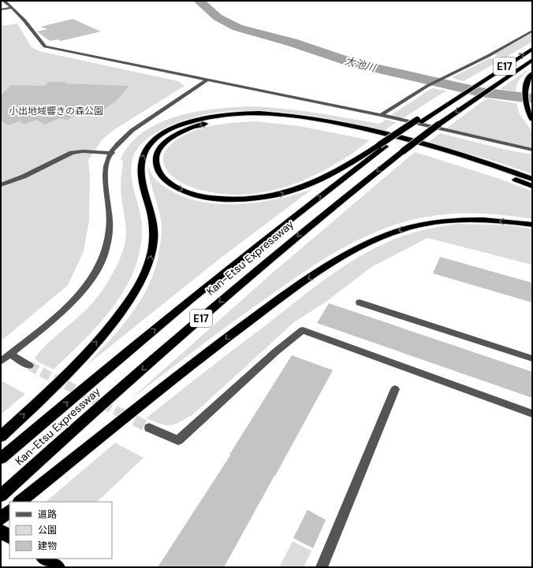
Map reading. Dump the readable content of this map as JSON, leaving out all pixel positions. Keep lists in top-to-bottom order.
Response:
{
  "streets": {
    "highway": ["E17", "Kan-Etsu Expressway"]
  },
  "water": ["大池川"],
  "parks": ["小出地域響きの森公園"],
  "legend": ["道路", "公園", "建物"]
}
